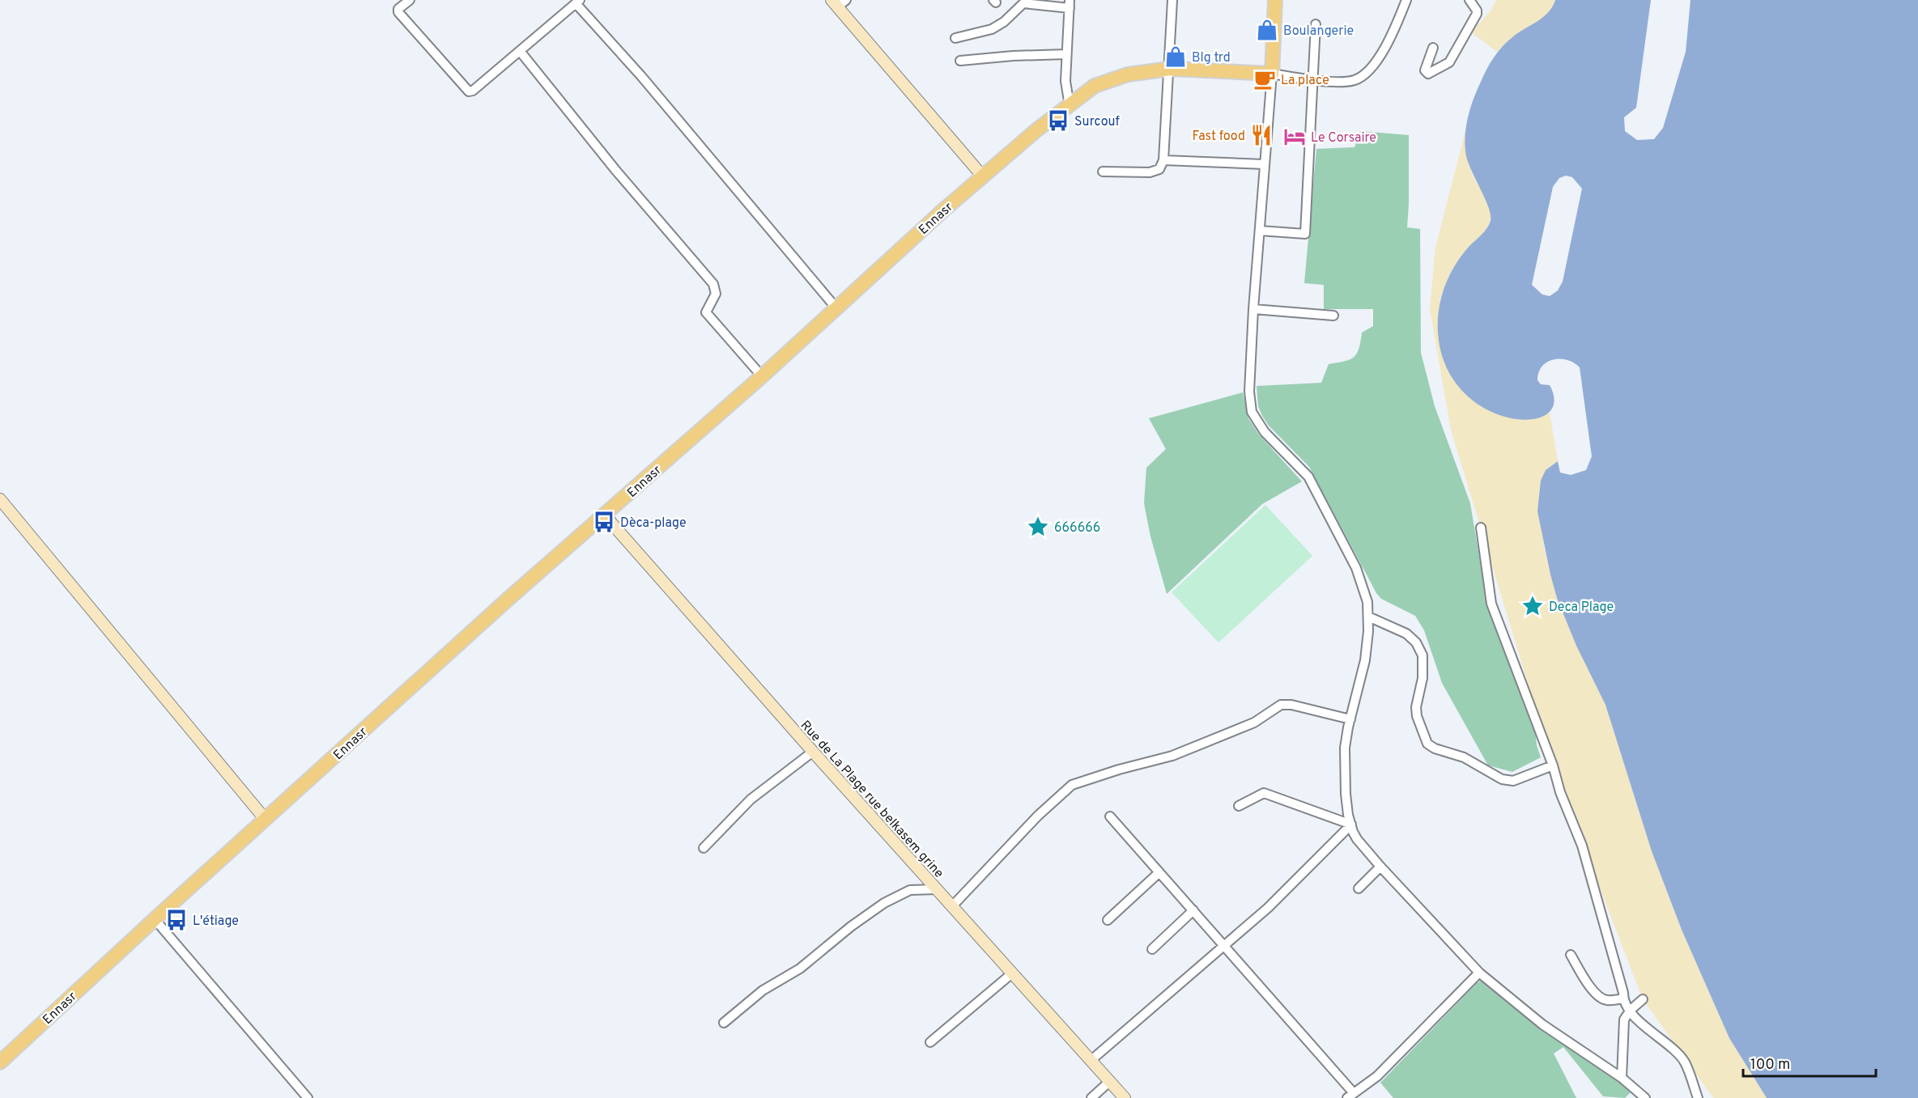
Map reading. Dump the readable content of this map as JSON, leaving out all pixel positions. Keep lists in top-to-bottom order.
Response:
{
  "streets": {
    "main road": ["Ennasr"],
    "street": ["Rue de La Plage rue belkasem grine"]
  },
  "crossings": [
    ["Ennasr", "Rue de La Plage rue belkasem grine"]
  ],
  "places": {
    "shop": ["Boulangerie", "Blg trd"],
    "cafe": ["La place"],
    "bus stop": ["Surcouf", "Dèca-plage", "L'étiage"],
    "restaurant": ["Fast food"],
    "hotel": ["Le Corsaire"],
    "place": ["666666", "Deca Plage"]
  },
  "scale_bar": "100 m"
}
